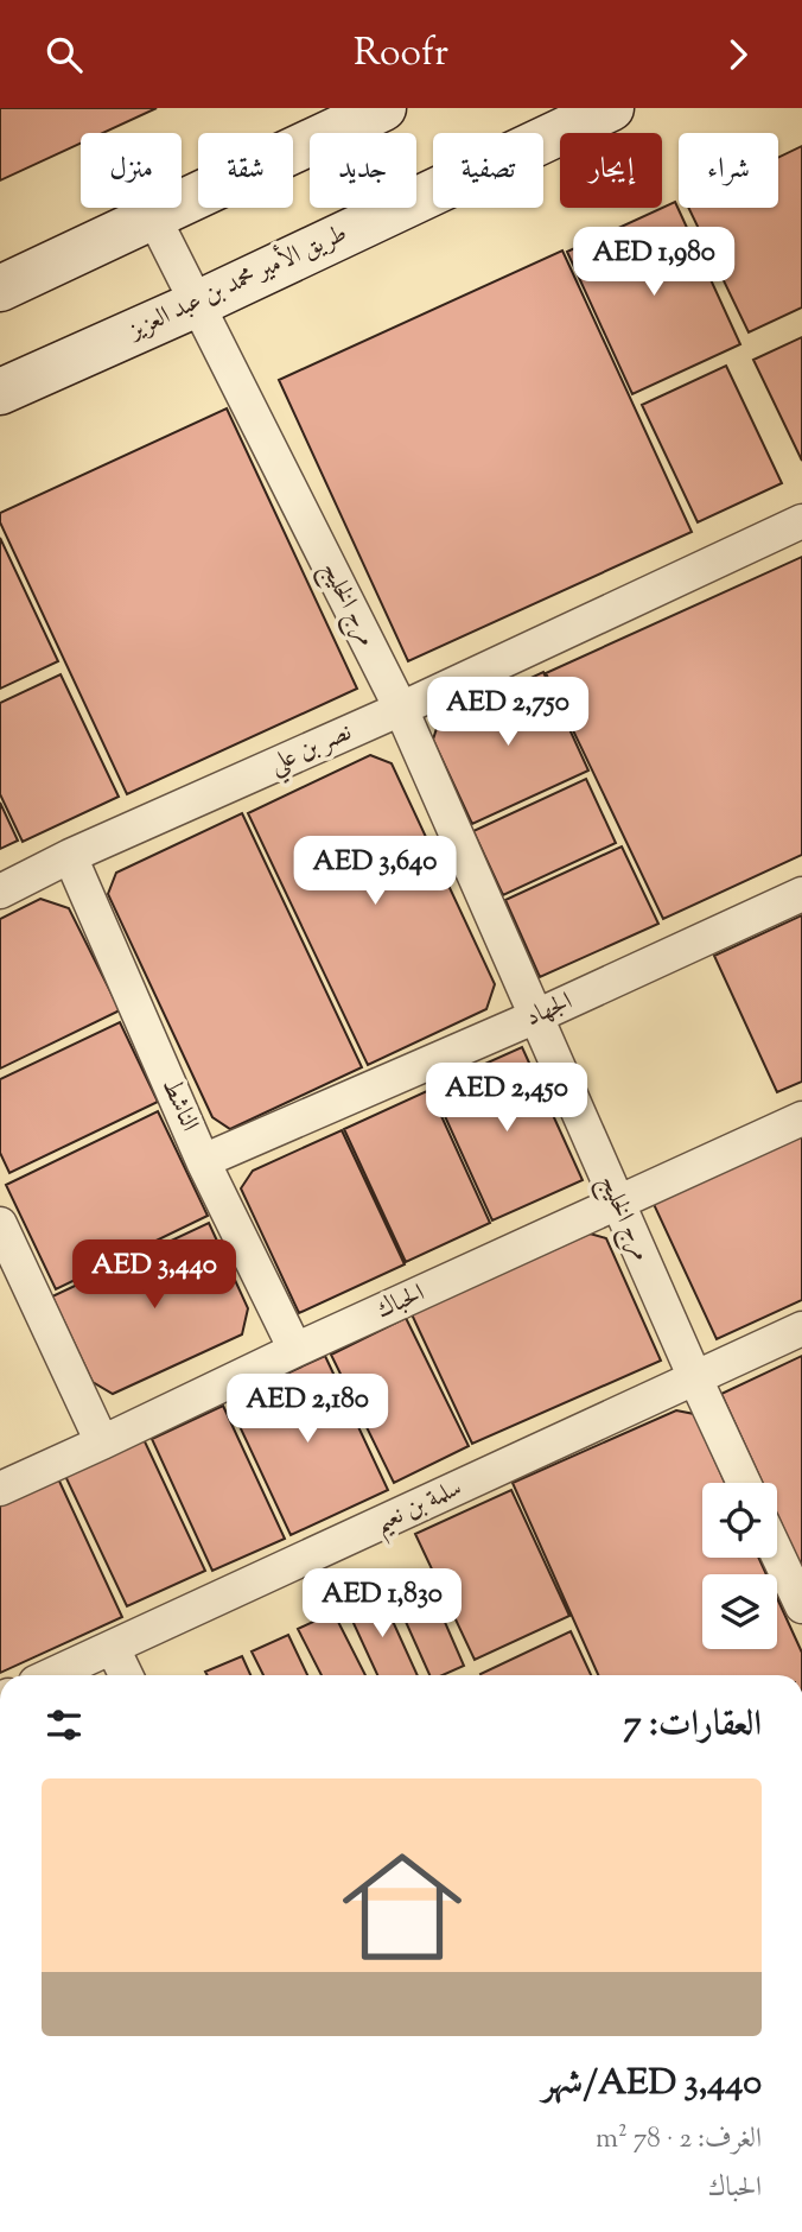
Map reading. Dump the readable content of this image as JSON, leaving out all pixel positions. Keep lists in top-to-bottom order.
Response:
{
  "streets": {
    "main road": ["طريق الأمير محمد بن عبد العزيز"],
    "street": [
      "مرج الخليج",
      "نصر بن علي",
      "الجهاد",
      "الناشط",
      "الحباك",
      "سلمة بن نعيم"
    ]
  },
  "crossings": [
    ["طريق الأمير محمد بن عبد العزيز", "مرج الخليج"],
    ["مرج الخليج", "نصر بن علي"],
    ["مرج الخليج", "الجهاد"],
    ["مرج الخليج", "الحباك"],
    ["مرج الخليج", "سلمة بن نعيم"],
    ["نصر بن علي", "الناشط"],
    ["الجهاد", "الناشط"],
    ["الناشط", "الحباك"]
  ],
  "page": {
    "header": "Roofr",
    "chip": [
      "شراء",
      "إيجار",
      "تصفية",
      "جديد",
      "شقة",
      "منزل"
    ],
    "price": [
      "AED 1,980",
      "AED 2,750",
      "AED 3,640",
      "AED 2,450",
      "AED 3,440",
      "AED 2,180",
      "AED 1,830"
    ],
    "heading": "العقارات: 7",
    "list": [
      {
        "name": "AED 3,440/شهر",
        "note": "الغرف: 2 · 78 m² · الحباك"
      }
    ]
  }
}
